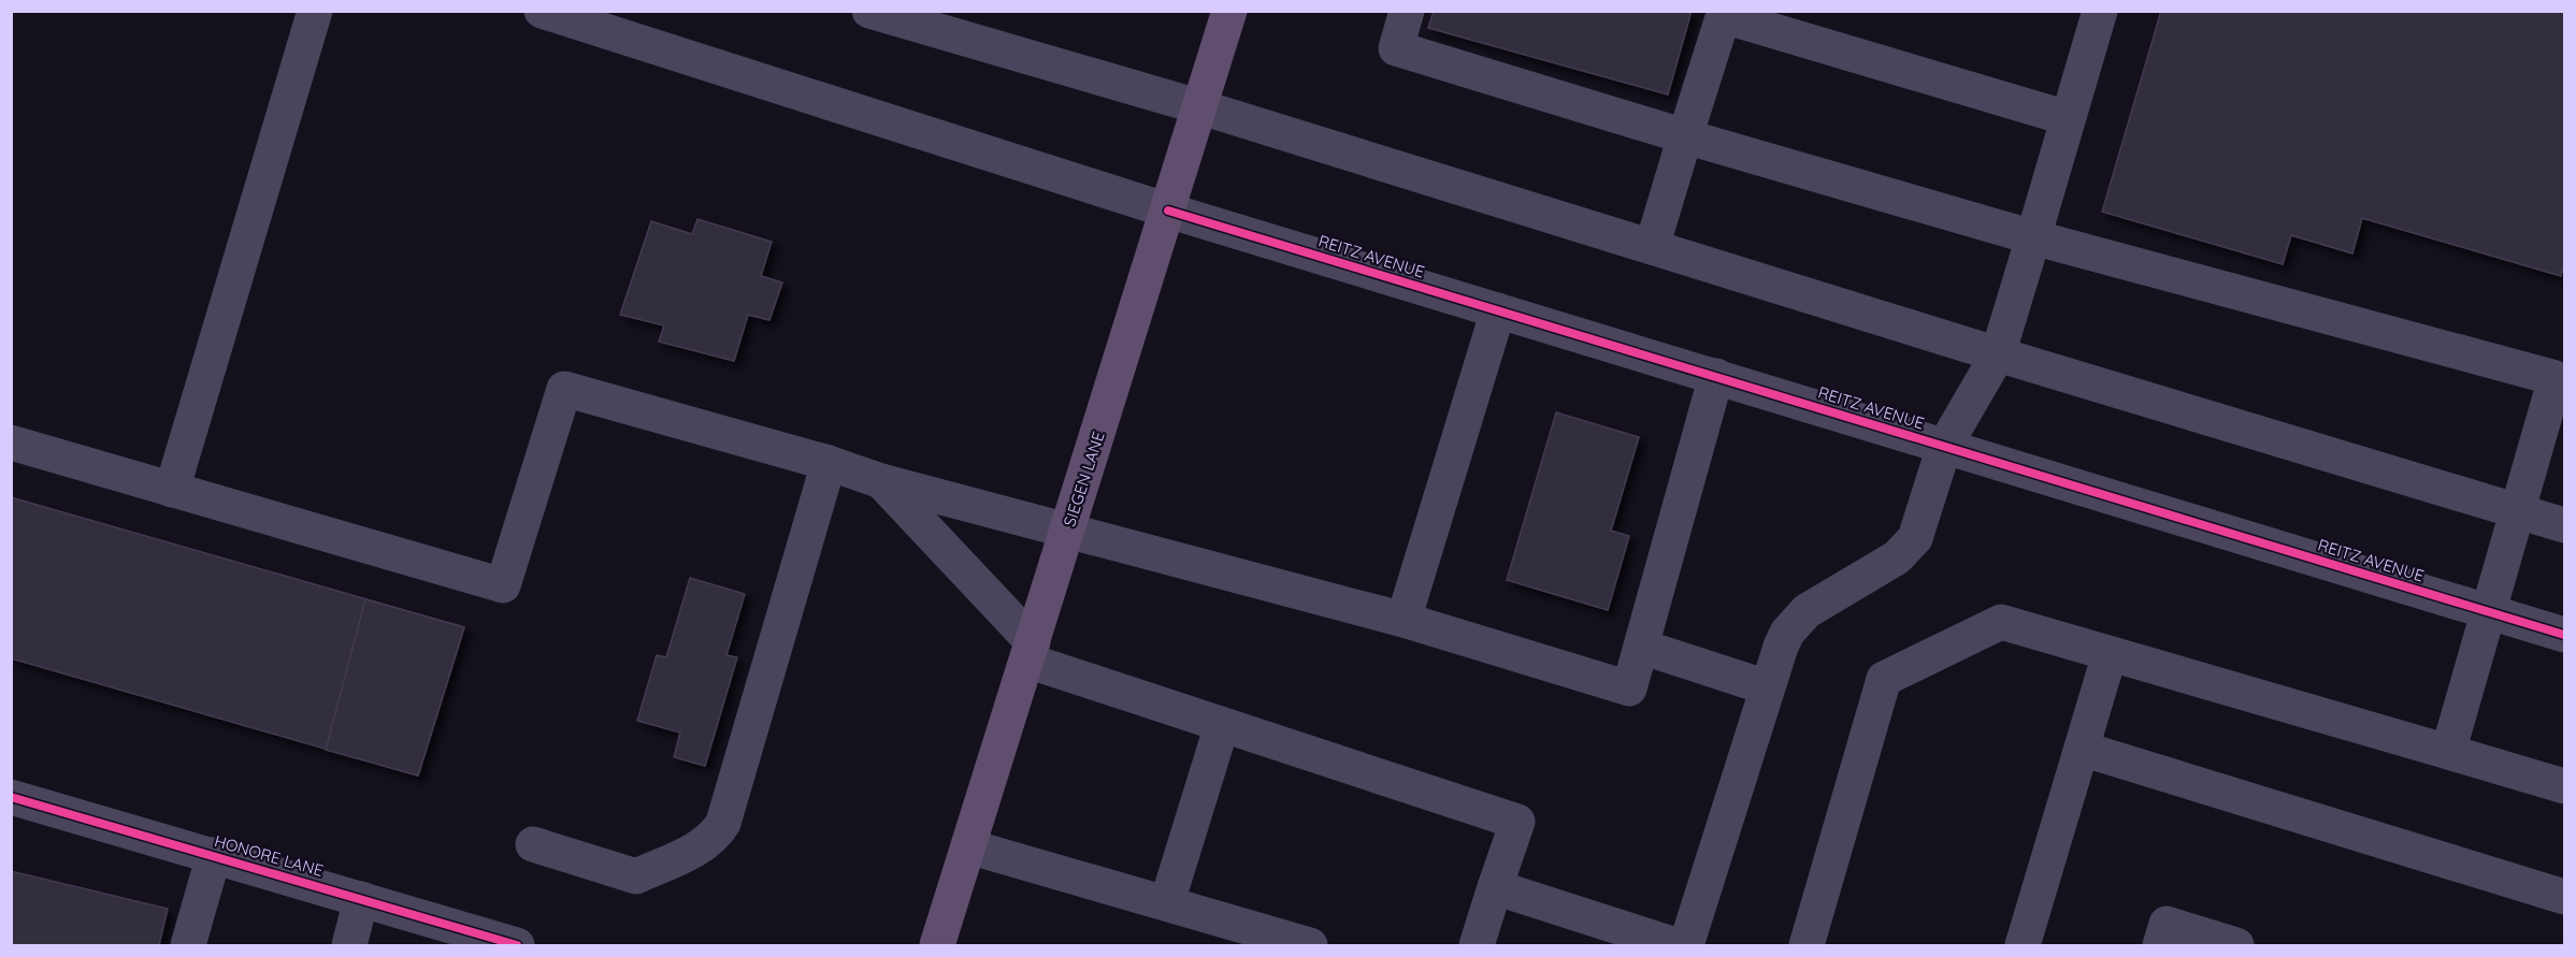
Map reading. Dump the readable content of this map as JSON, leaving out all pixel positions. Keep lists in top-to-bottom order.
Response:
{
  "streets": {
    "main road": ["SIEGEN LANE"],
    "street": ["REITZ AVENUE", "HONORE LANE"]
  },
  "crossings": [
    ["REITZ AVENUE", "SIEGEN LANE"]
  ]
}
